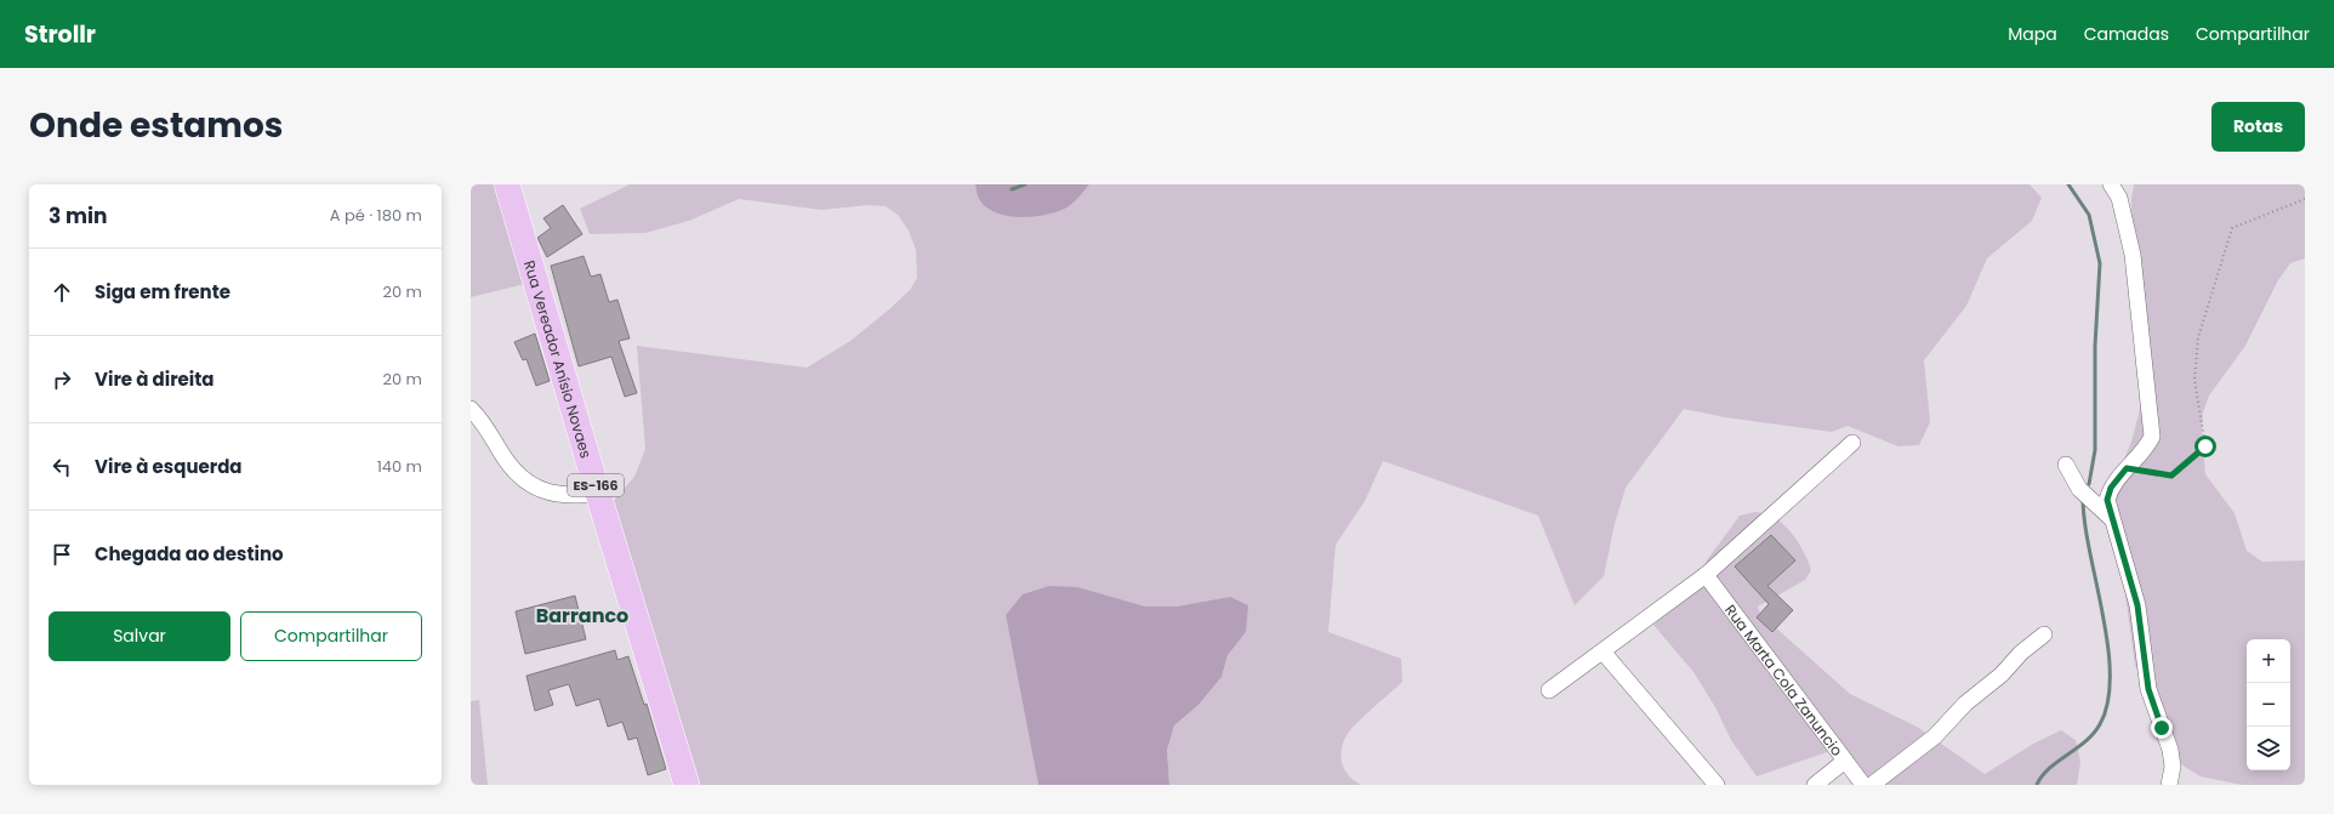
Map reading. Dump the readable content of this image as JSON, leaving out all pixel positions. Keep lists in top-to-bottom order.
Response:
{
  "streets": {
    "main road": ["Rua Vereador Anísio Novaes", "ES-166"],
    "street": ["Rua Marta Cola Zanuncio"]
  },
  "districts": ["Barranco"],
  "page": {
    "header": "Strollr",
    "nav": ["Mapa", "Camadas", "Compartilhar"],
    "title": "Onde estamos",
    "buttons": [
      "Rotas",
      ["Salvar", "Compartilhar"]
    ],
    "heading": ["3 min", "A pé · 180 m"],
    "list": [
      ["Siga em frente", "20 m"],
      ["Vire à direita", "20 m"],
      ["Vire à esquerda", "140 m"],
      "Chegada ao destino"
    ],
    "map_buttons": ["+", "−"]
  }
}
